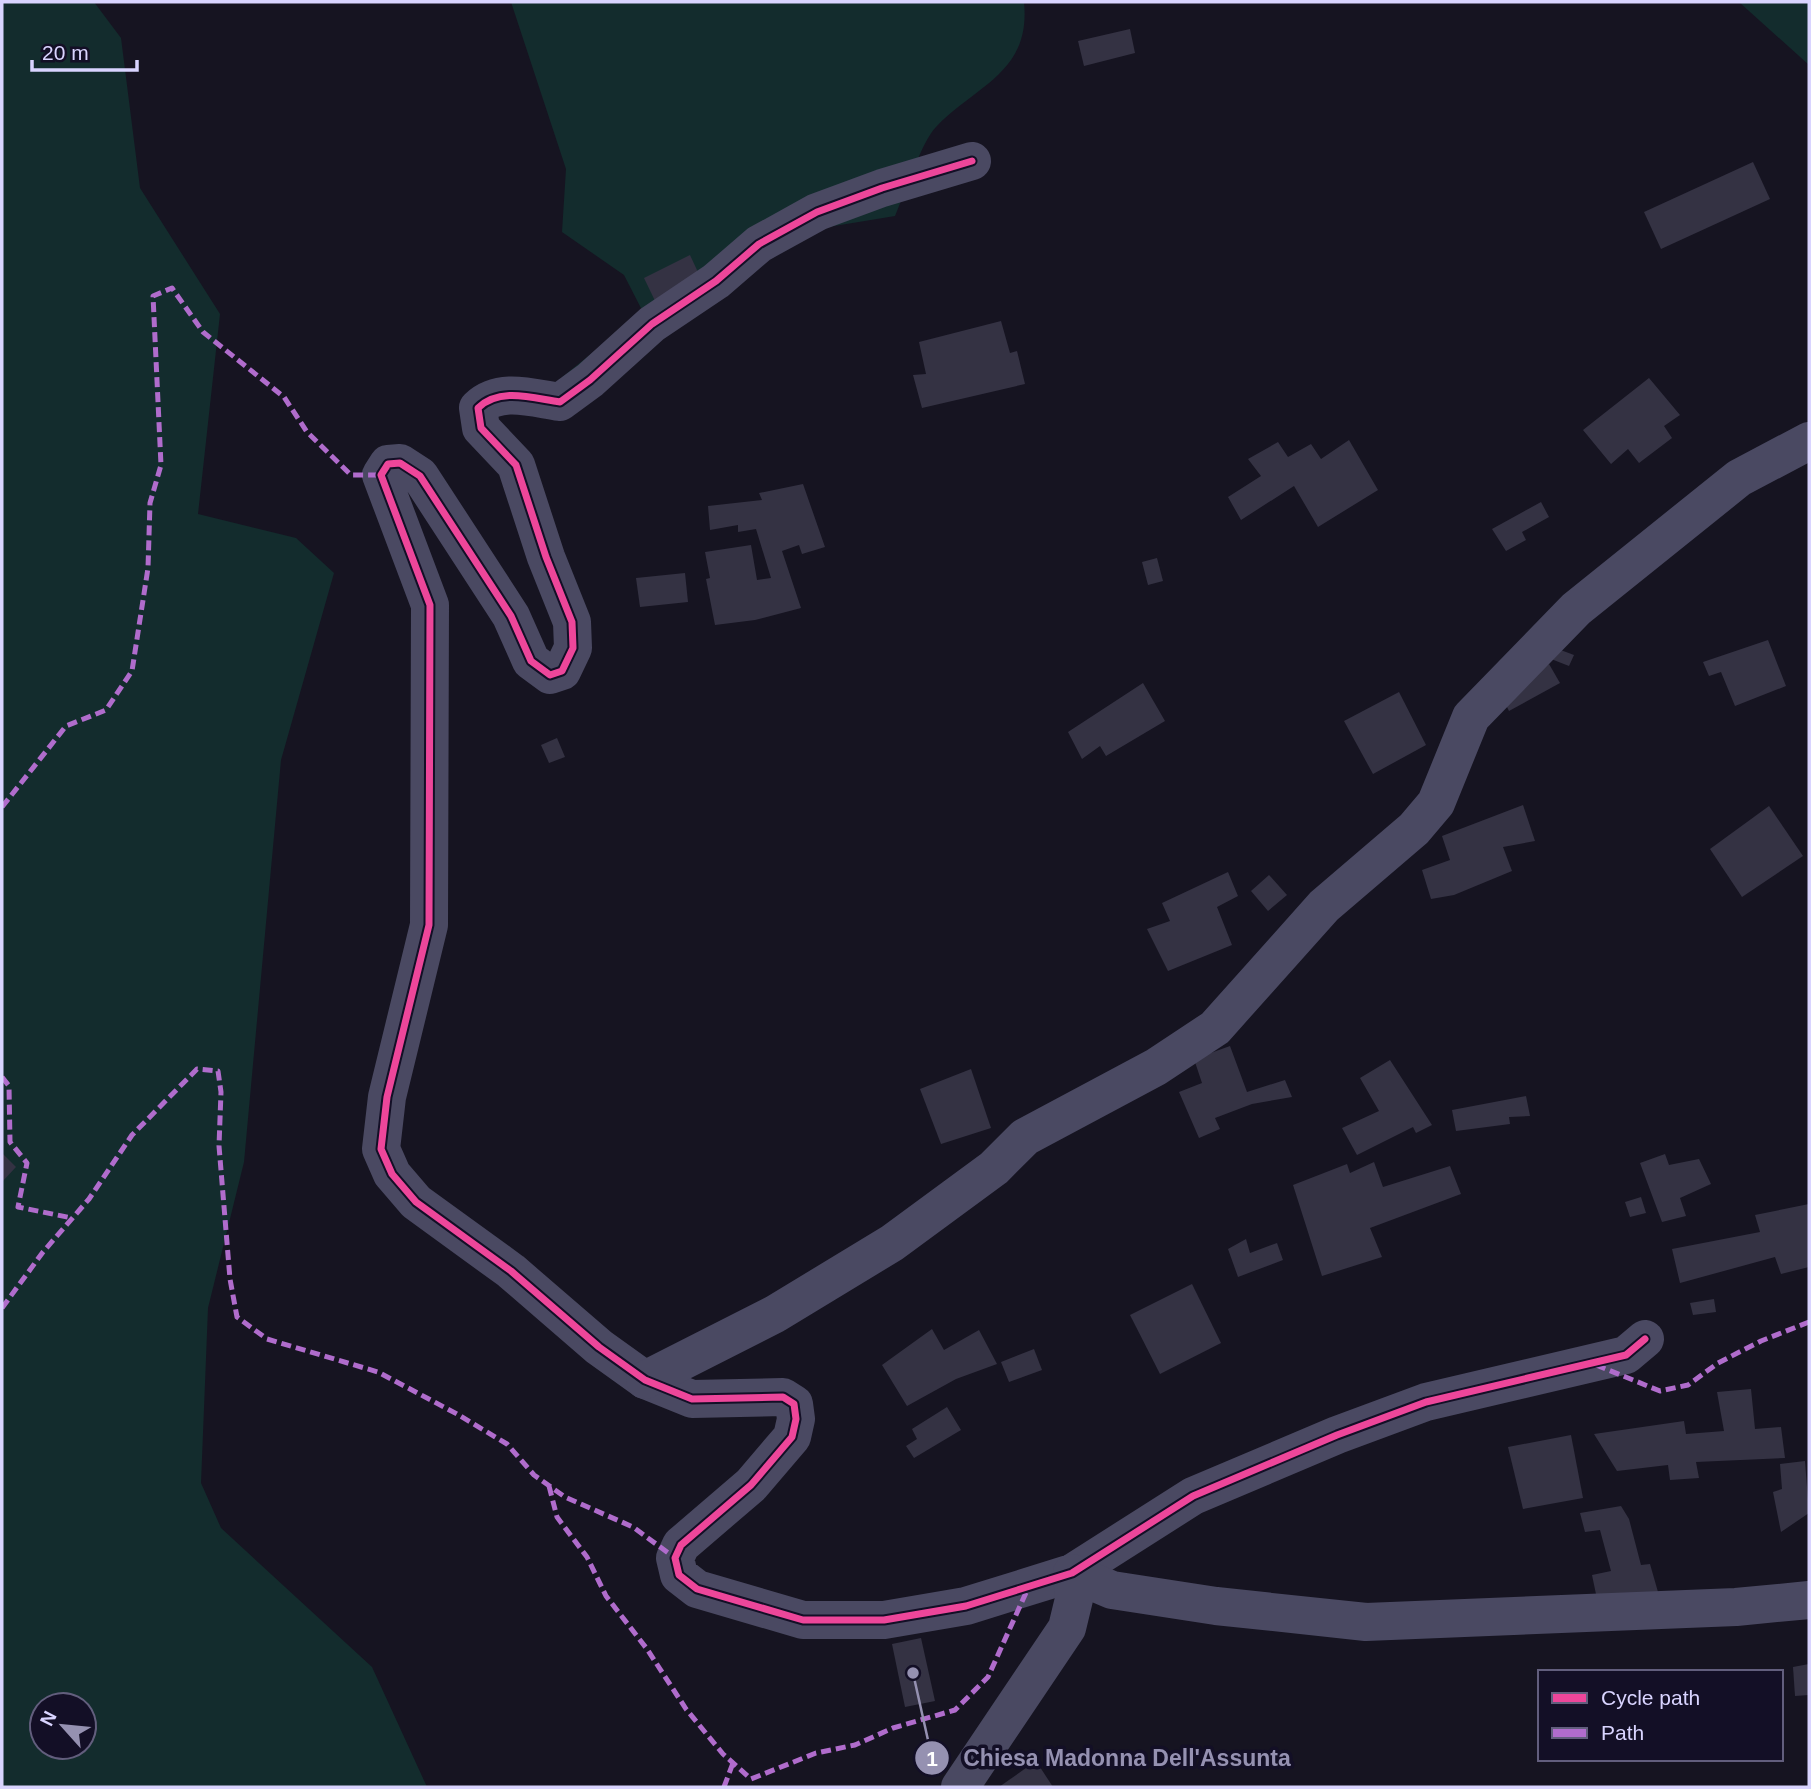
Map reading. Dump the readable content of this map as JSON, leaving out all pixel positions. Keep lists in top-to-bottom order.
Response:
{
  "places": ["Chiesa Madonna Dell'Assunta"],
  "legend": ["Cycle path", "Path"],
  "scale_bar": "20 m",
  "north": "top left"
}
